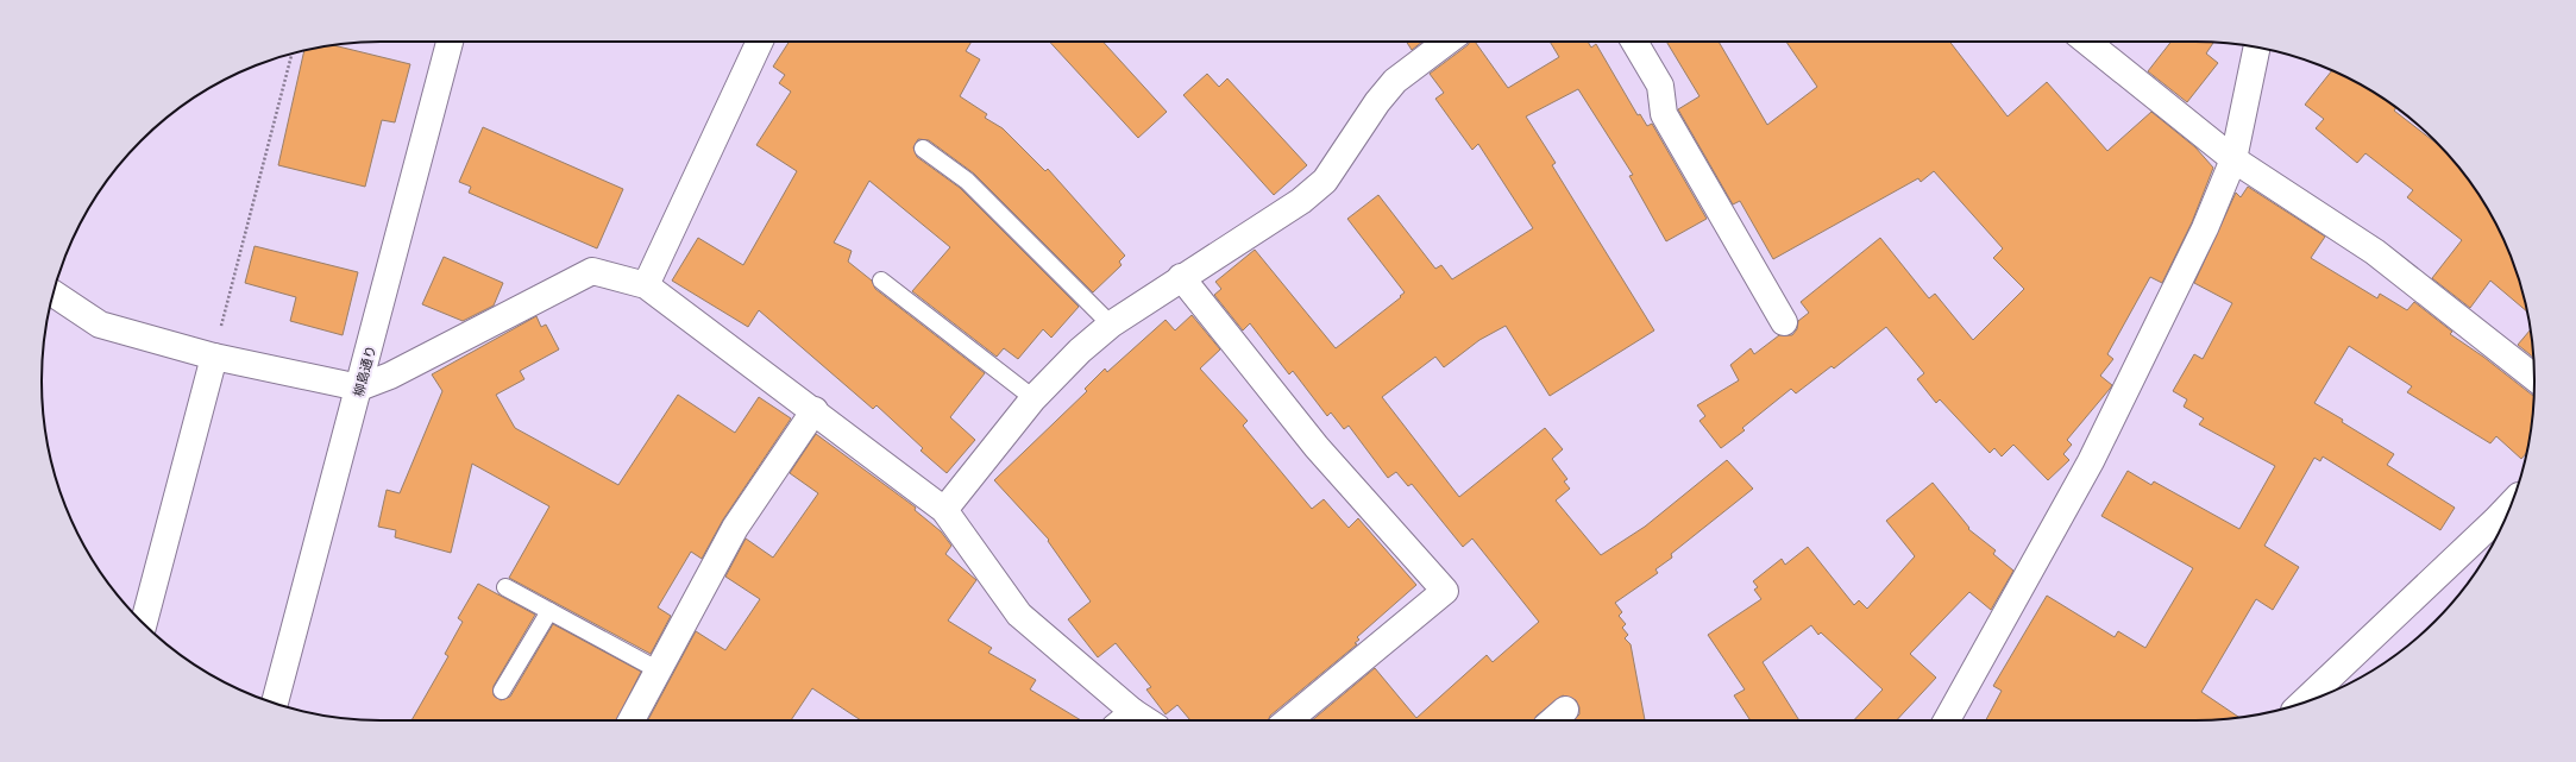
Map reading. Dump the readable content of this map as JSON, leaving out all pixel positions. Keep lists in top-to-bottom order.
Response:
{
  "streets": {
    "street": ["柳島通り"]
  }
}
